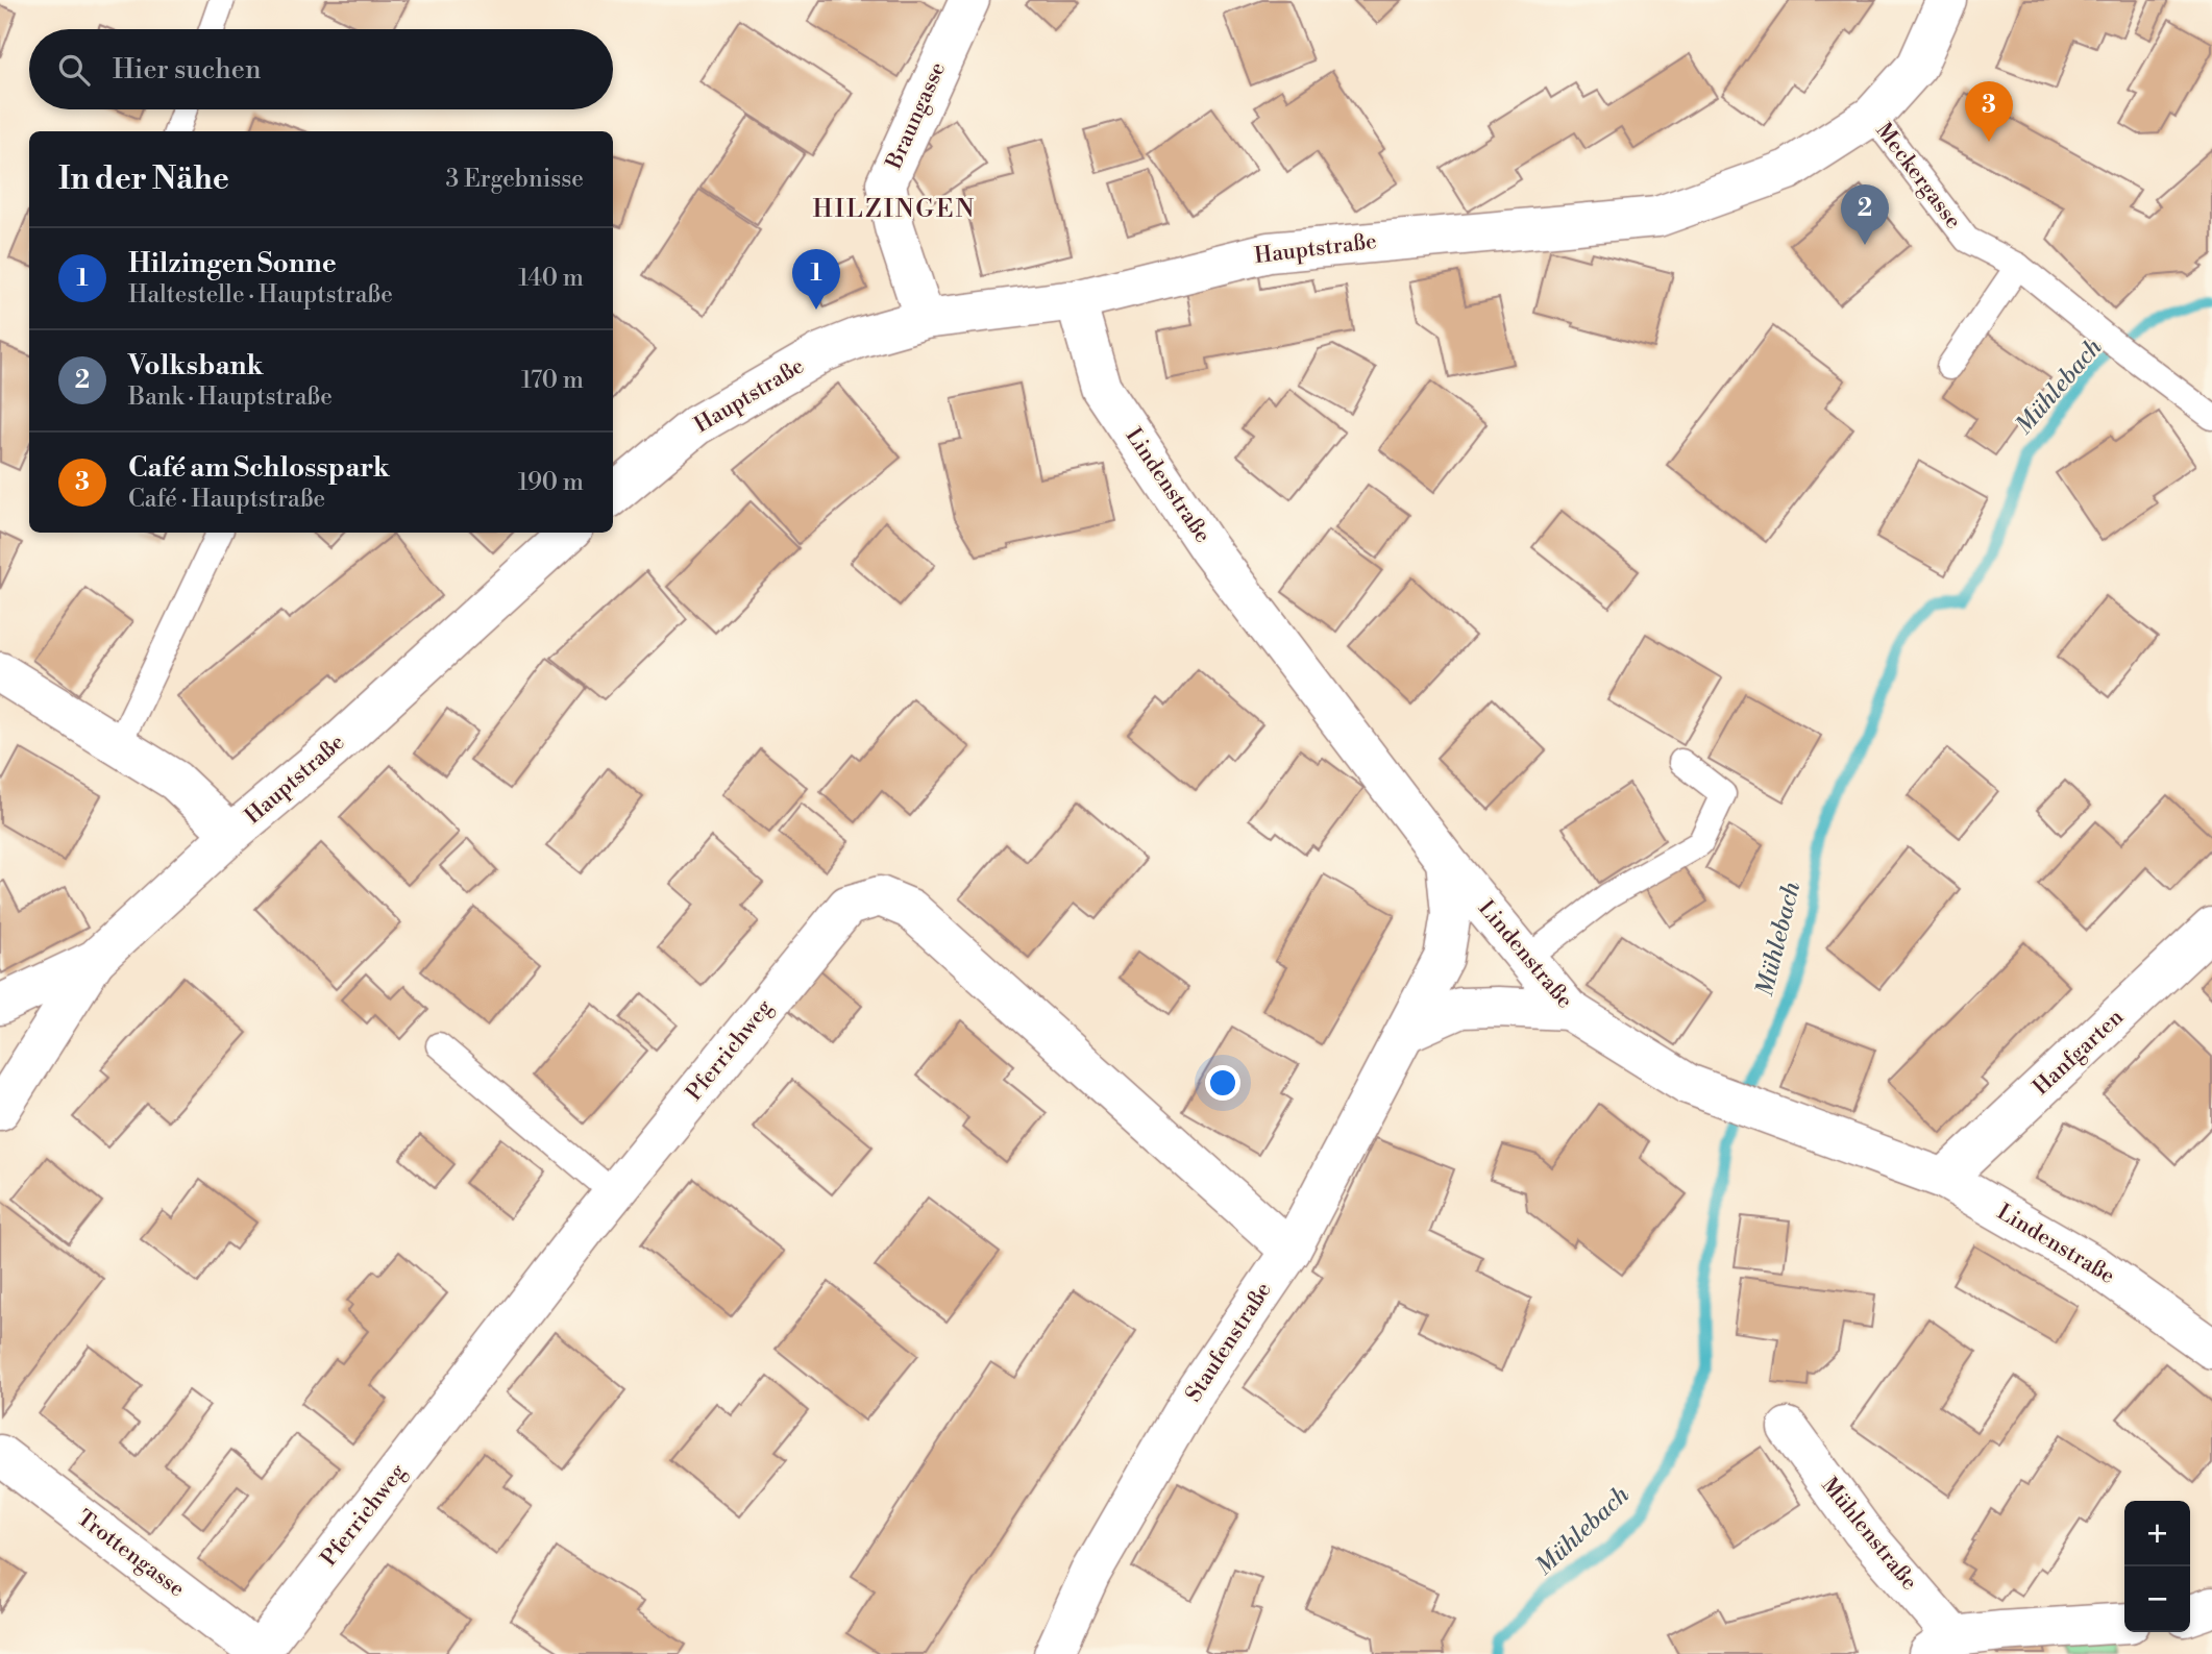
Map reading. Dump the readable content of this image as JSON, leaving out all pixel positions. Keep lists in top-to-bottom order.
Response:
{
  "streets": {
    "street": [
      "Braungasse",
      "Hauptstraße",
      "Lindenstraße",
      "Pferrichweg",
      "Hanfgarten",
      "Staufenstraße",
      "Mühlenstraße",
      "Trottengasse"
    ],
    "lane": ["Meckergasse"]
  },
  "crossings": [
    ["Braungasse", "Hauptstraße"],
    ["Meckergasse", "Hauptstraße"],
    ["Hauptstraße", "Lindenstraße"],
    ["Lindenstraße", "Hanfgarten"],
    ["Lindenstraße", "Staufenstraße"],
    ["Pferrichweg", "Staufenstraße"],
    ["Pferrichweg", "Trottengasse"]
  ],
  "districts": ["HILZINGEN"],
  "water": ["Mühlebach"],
  "page": {
    "search": "Hier suchen",
    "pins": ["3", "2", "1"],
    "heading": ["In der Nähe", "3 Ergebnisse"],
    "list": [
      {
        "mark": "1",
        "name": "Hilzingen Sonne",
        "note": "Haltestelle · Hauptstraße",
        "value": "140 m"
      },
      {
        "mark": "2",
        "name": "Volksbank",
        "note": "Bank · Hauptstraße",
        "value": "170 m"
      },
      {
        "mark": "3",
        "name": "Café am Schlosspark",
        "note": "Café · Hauptstraße",
        "value": "190 m"
      }
    ],
    "map_buttons": ["+", "−"]
  }
}
